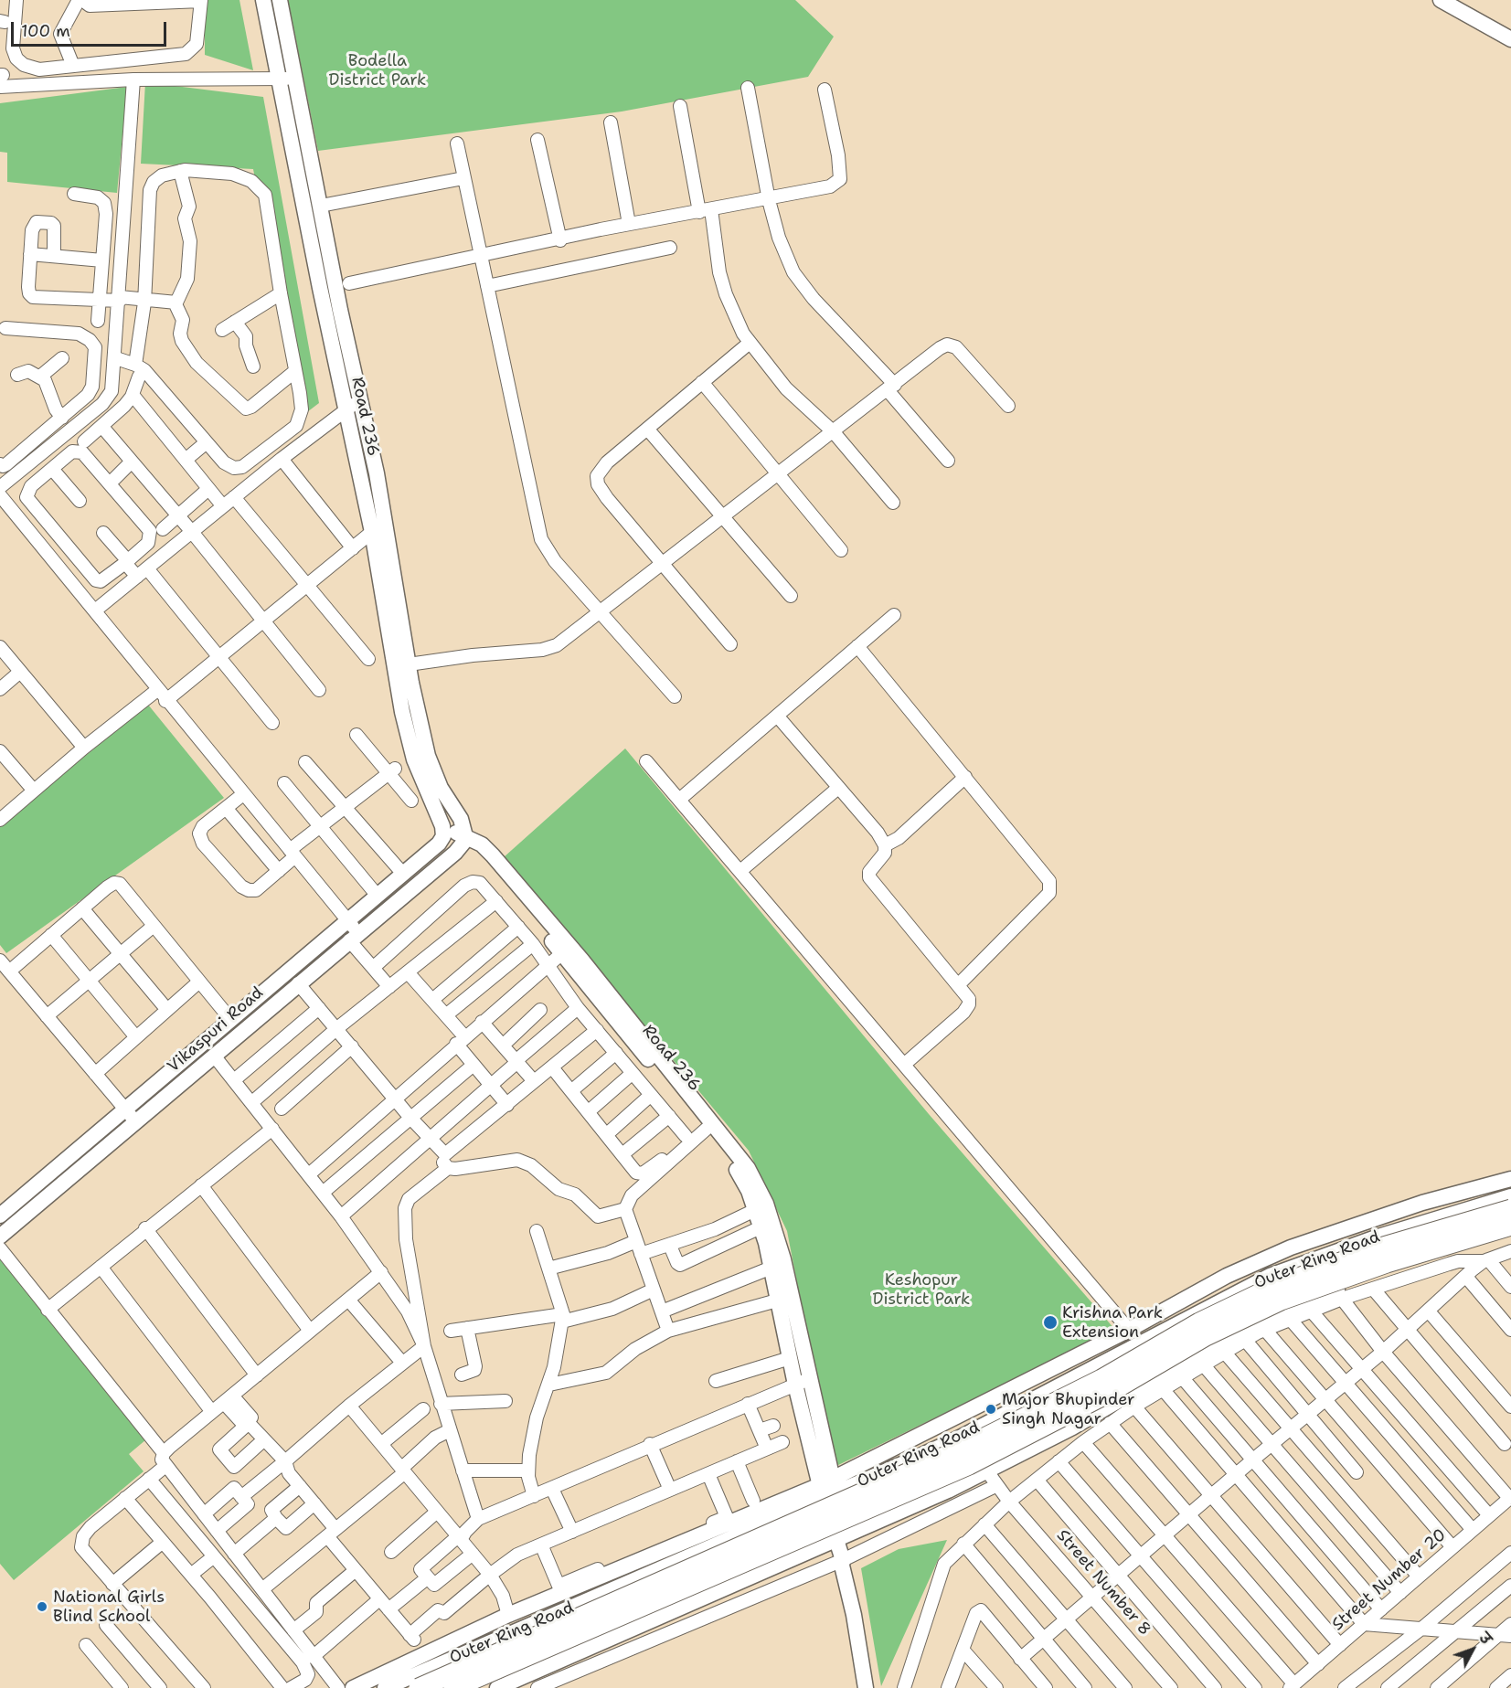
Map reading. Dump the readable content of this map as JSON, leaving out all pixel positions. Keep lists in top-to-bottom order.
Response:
{
  "streets": {
    "main road": ["Outer Ring Road"],
    "street": [
      "Road 236",
      "Vikaspuri Road",
      "Street Number 20",
      "Street Number 8"
    ]
  },
  "crossings": [
    ["Road 236", "Vikaspuri Road"]
  ],
  "parks": ["Bodella District Park", "Keshopur District Park"],
  "places": ["Krishna Park Extension", "Major Bhupinder Singh Nagar", "National Girls Blind School"],
  "scale_bar": "100 m",
  "north": "top right"
}
